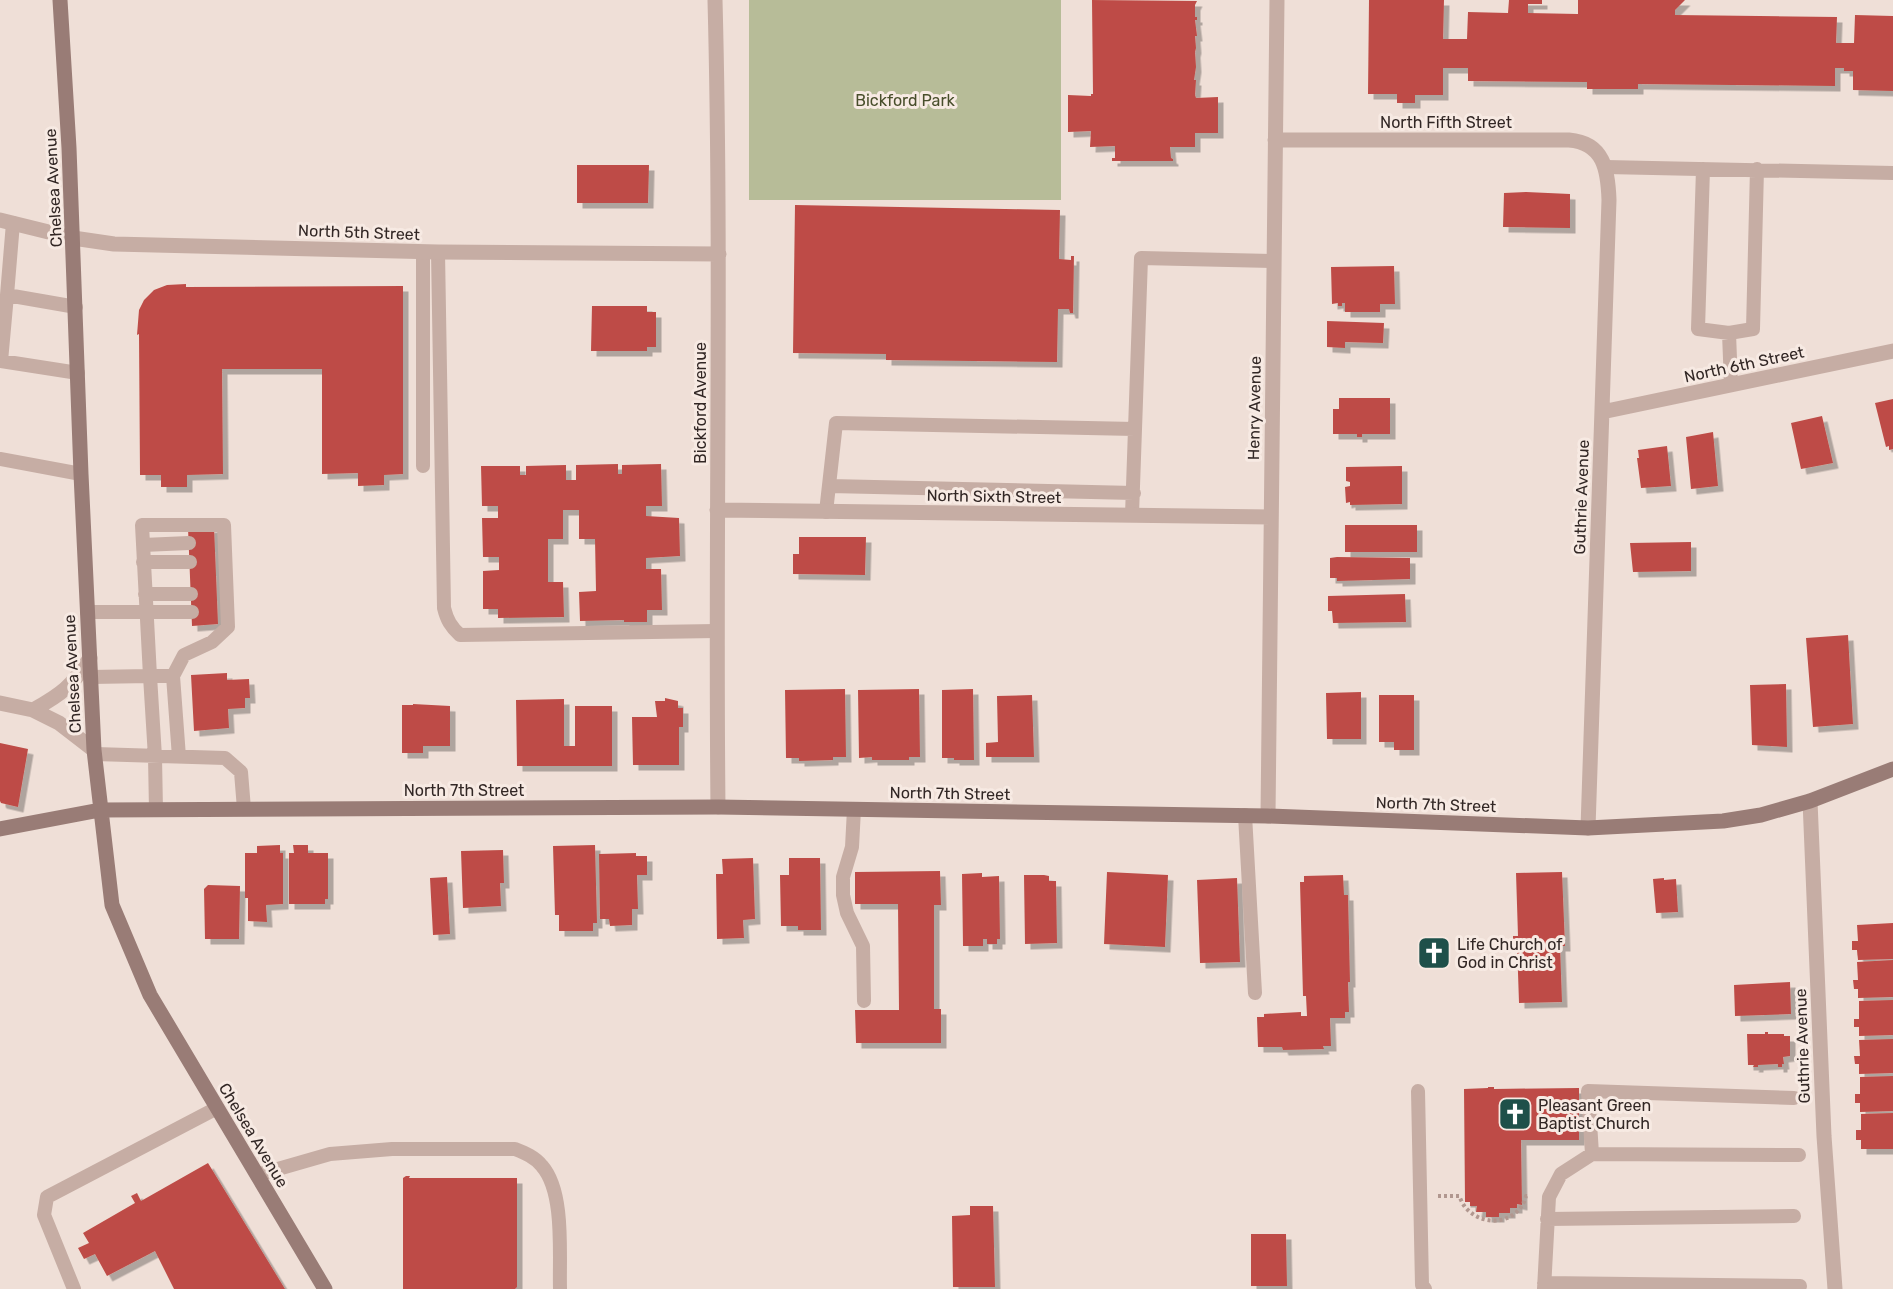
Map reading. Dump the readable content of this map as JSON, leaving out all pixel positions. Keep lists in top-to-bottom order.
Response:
{
  "streets": {
    "street": [
      "North Fifth Street",
      "Chelsea Avenue",
      "North 5th Street",
      "North 6th Street",
      "Bickford Avenue",
      "Henry Avenue",
      "North Sixth Street",
      "Guthrie Avenue",
      "North 7th Street"
    ]
  },
  "crossings": [
    ["North Fifth Street", "Henry Avenue"],
    ["North Fifth Street", "Guthrie Avenue"],
    ["Chelsea Avenue", "North 5th Street"],
    ["Chelsea Avenue", "North 7th Street"],
    ["North 5th Street", "Bickford Avenue"],
    ["North 6th Street", "Guthrie Avenue"],
    ["Bickford Avenue", "North Sixth Street"],
    ["Bickford Avenue", "North 7th Street"],
    ["Henry Avenue", "North Sixth Street"],
    ["Henry Avenue", "North 7th Street"],
    ["Guthrie Avenue", "North 7th Street"]
  ],
  "parks": ["Bickford Park"],
  "places": {
    "church": ["Life Church of God in Christ", "Pleasant Green Baptist Church"]
  }
}
